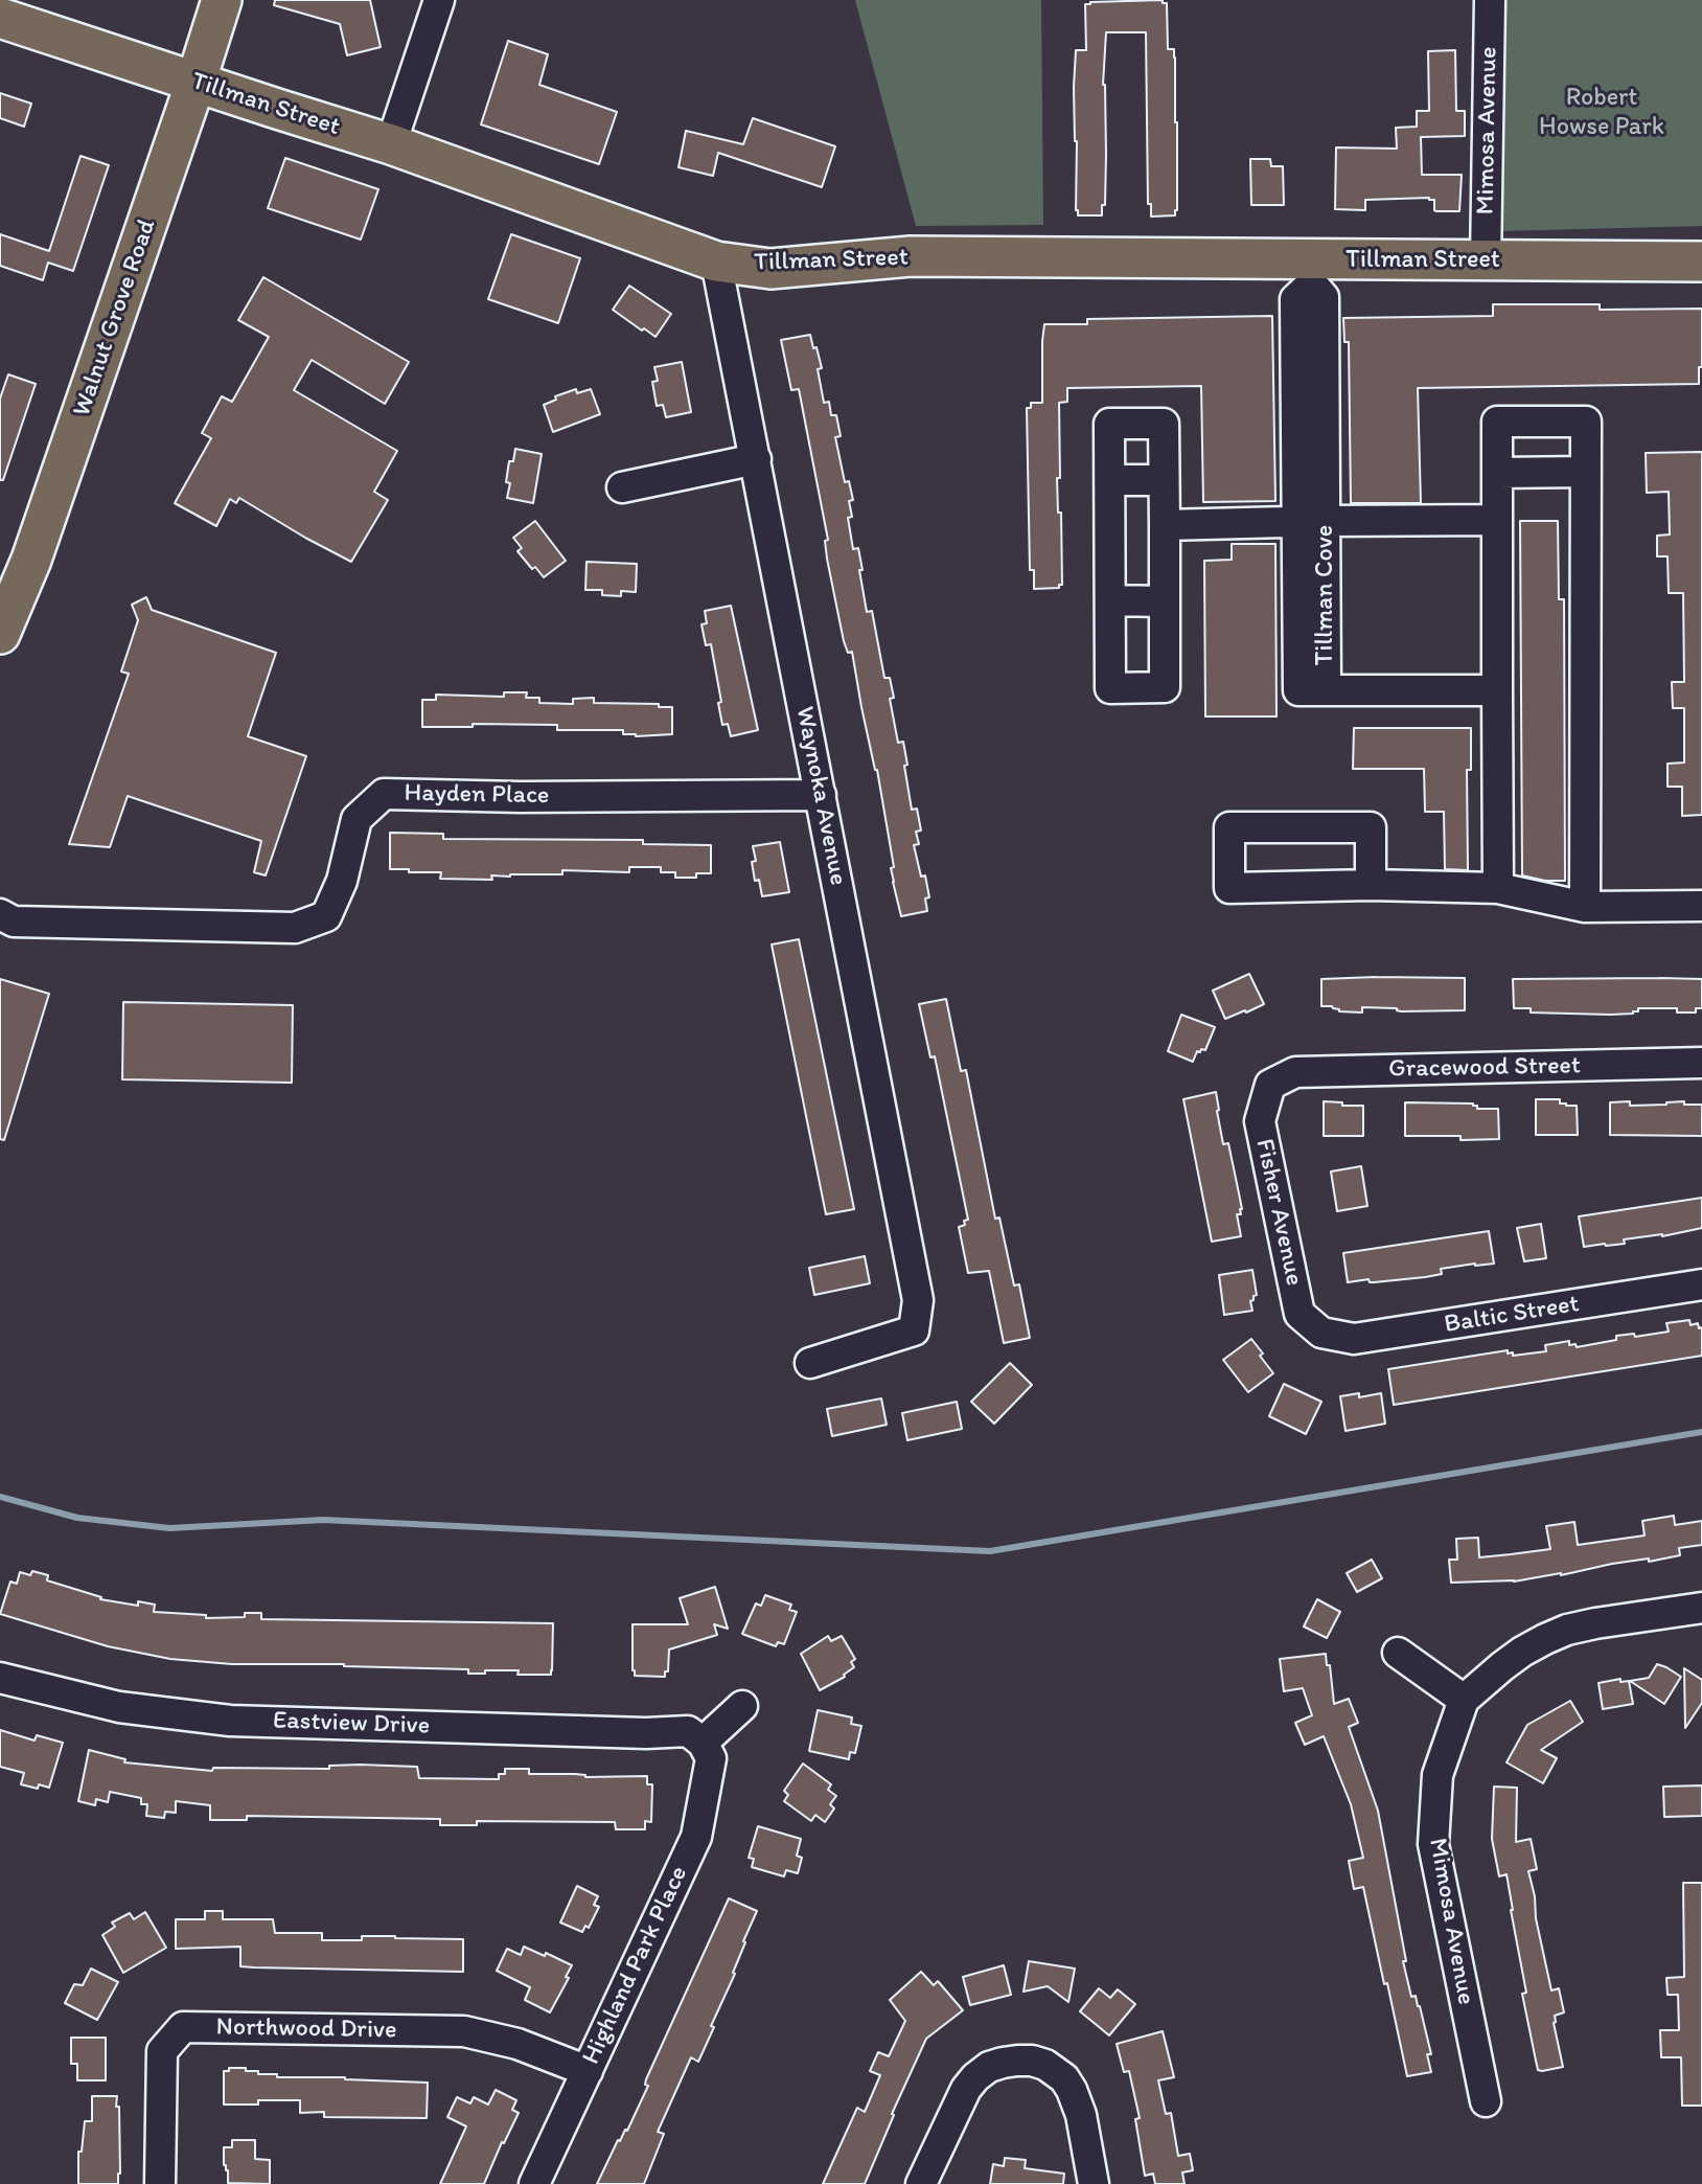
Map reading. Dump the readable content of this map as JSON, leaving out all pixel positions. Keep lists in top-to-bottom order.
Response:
{
  "streets": {
    "main road": ["Tillman Street", "Walnut Grove Road"],
    "street": [
      "Mimosa Avenue",
      "Tillman Cove",
      "Hayden Place",
      "Waynoka Avenue",
      "Gracewood Street",
      "Fisher Avenue",
      "Baltic Street",
      "Eastview Drive",
      "Highland Park Place",
      "Northwood Drive"
    ]
  },
  "crossings": [
    ["Tillman Street", "Mimosa Avenue"],
    ["Tillman Street", "Walnut Grove Road"],
    ["Tillman Street", "Tillman Cove"],
    ["Tillman Street", "Waynoka Avenue"],
    ["Hayden Place", "Waynoka Avenue"],
    ["Gracewood Street", "Fisher Avenue"],
    ["Fisher Avenue", "Baltic Street"],
    ["Eastview Drive", "Highland Park Place"],
    ["Highland Park Place", "Northwood Drive"]
  ],
  "parks": ["Robert Howse Park"]
}
